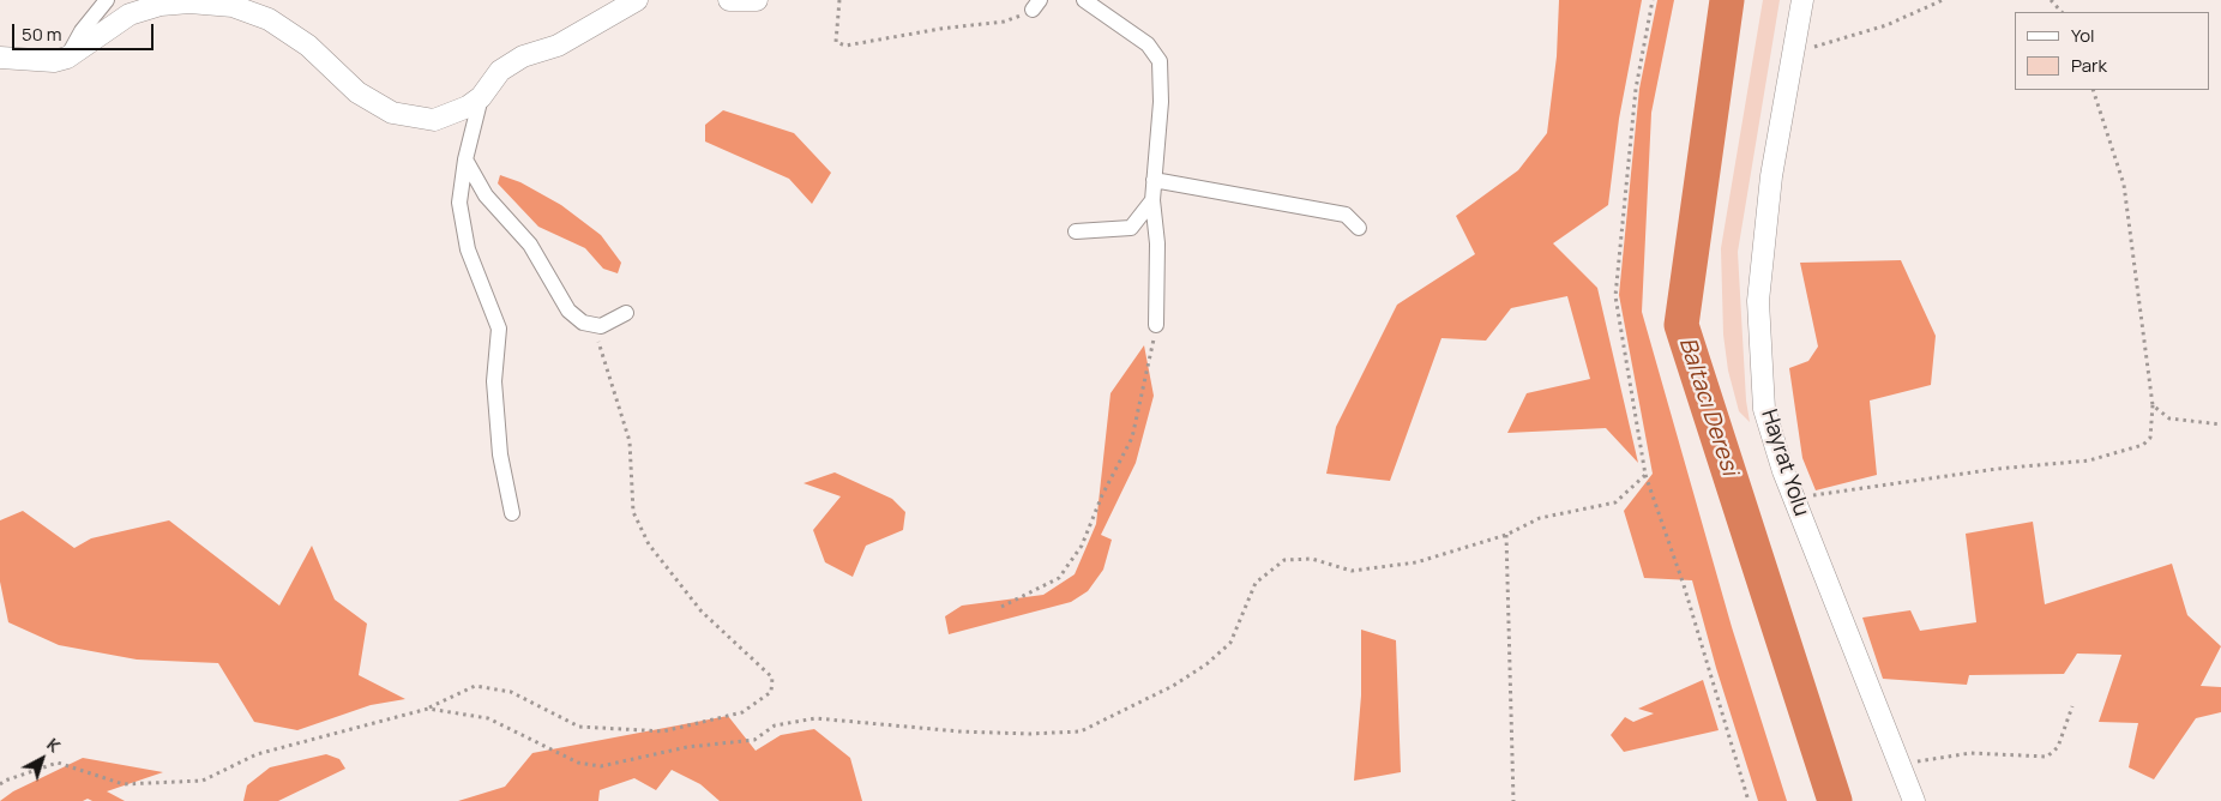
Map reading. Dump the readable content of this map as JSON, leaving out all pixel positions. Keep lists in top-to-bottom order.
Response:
{
  "streets": {
    "main road": ["Hayrat Yolu"]
  },
  "water": ["Baltacı Deresi"],
  "legend": ["Yol", "Park"],
  "scale_bar": "50 m",
  "north": "top right"
}
